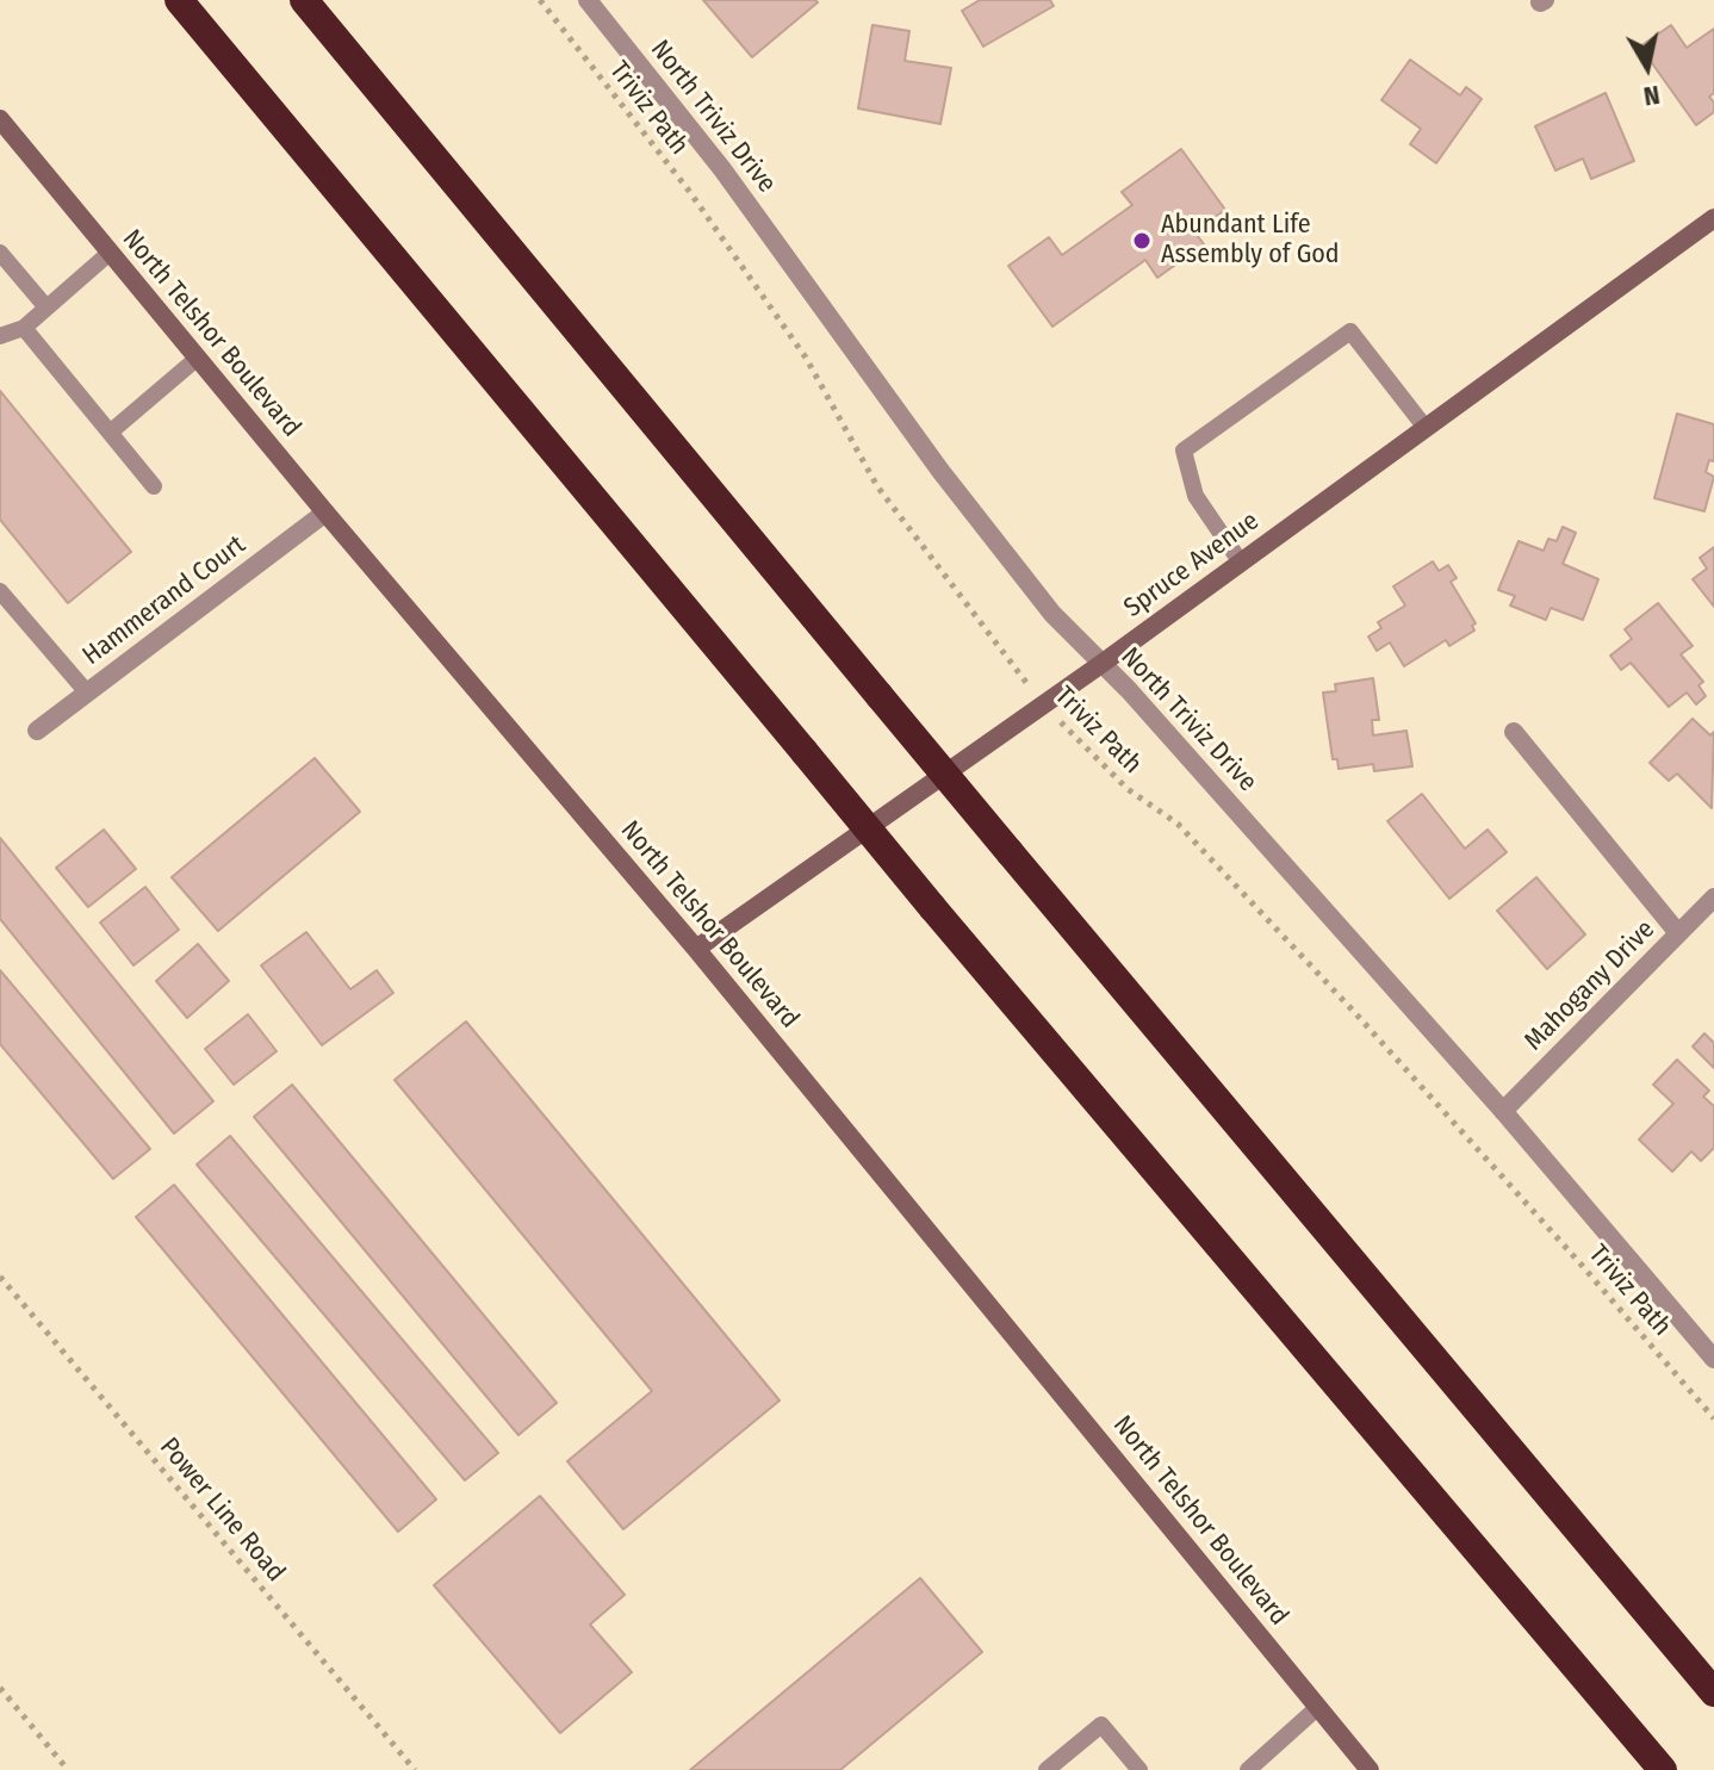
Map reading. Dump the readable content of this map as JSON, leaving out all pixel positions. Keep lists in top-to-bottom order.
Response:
{
  "streets": {
    "main road": ["North Telshor Boulevard", "Spruce Avenue"],
    "street": ["North Triviz Drive", "Hammerand Court", "Mahogany Drive"],
    "path": ["Triviz Path", "Power Line Road"]
  },
  "crossings": [
    ["North Triviz Drive", "Spruce Avenue"],
    ["North Triviz Drive", "Mahogany Drive"],
    ["North Telshor Boulevard", "Spruce Avenue"],
    ["North Telshor Boulevard", "Hammerand Court"]
  ],
  "places": ["Abundant Life Assembly of God"],
  "north": "bottom"
}
